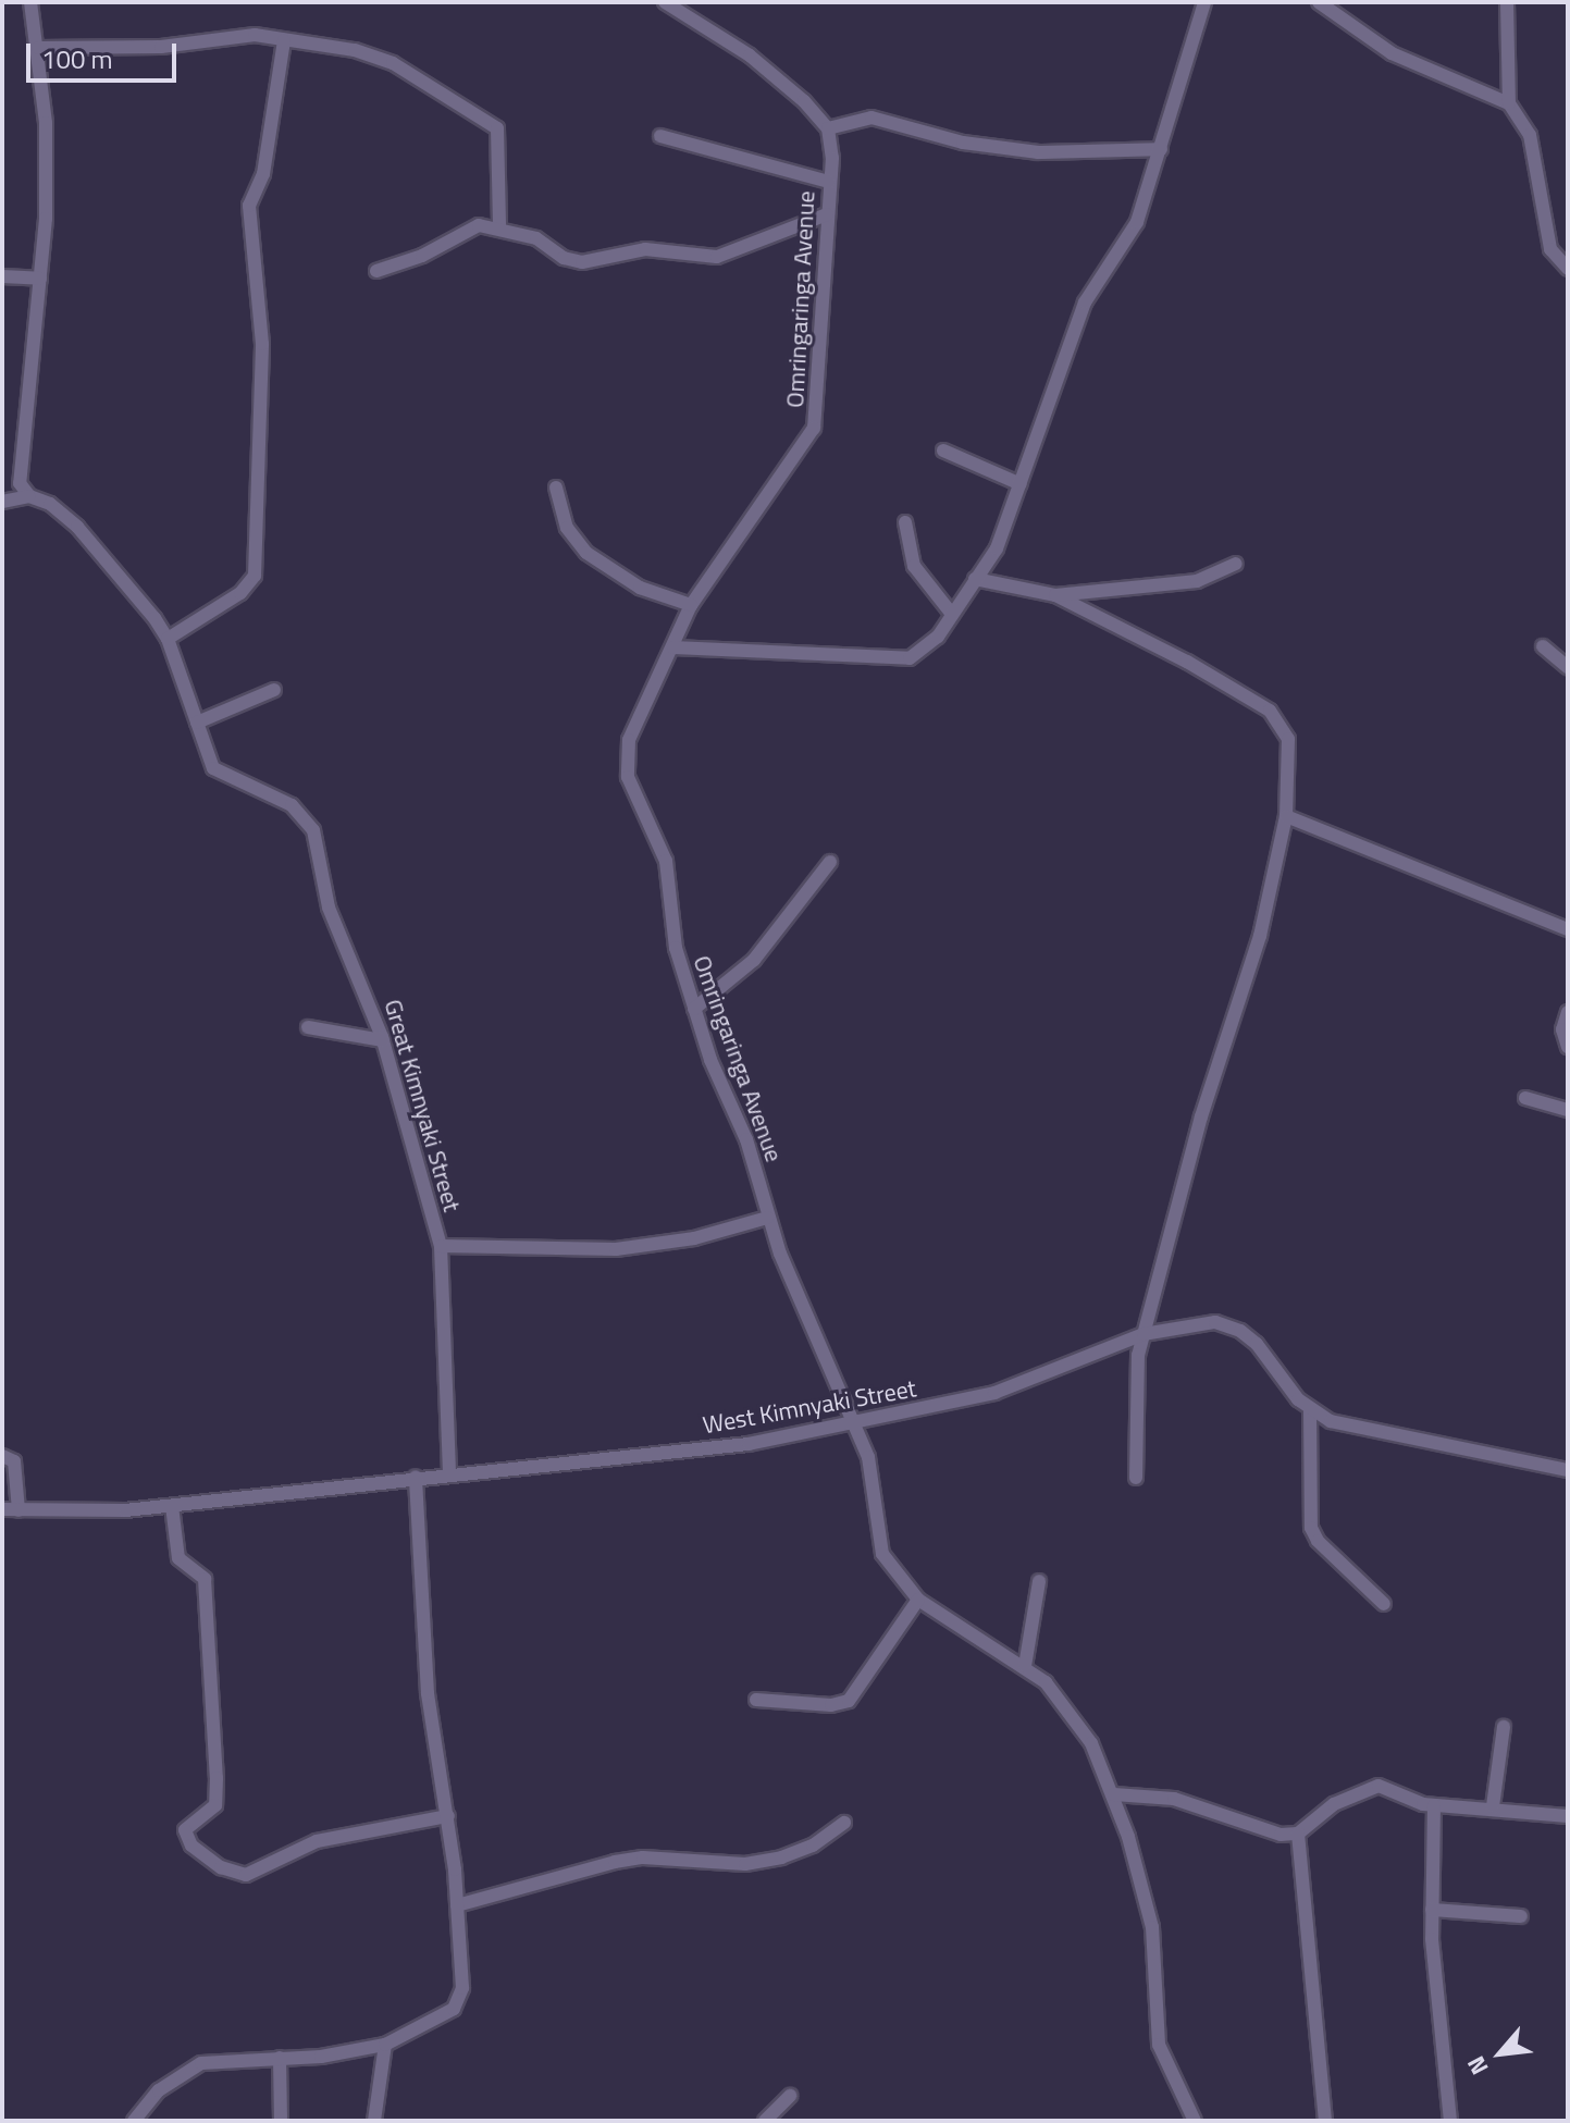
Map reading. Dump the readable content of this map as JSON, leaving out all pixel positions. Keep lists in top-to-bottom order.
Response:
{
  "streets": {
    "street": ["Omringaringa Avenue", "Great Kimnyaki Street", "West Kimnyaki Street"]
  },
  "crossings": [
    ["Omringaringa Avenue", "West Kimnyaki Street"],
    ["Great Kimnyaki Street", "West Kimnyaki Street"]
  ],
  "scale_bar": "100 m",
  "north": "bottom left"
}
